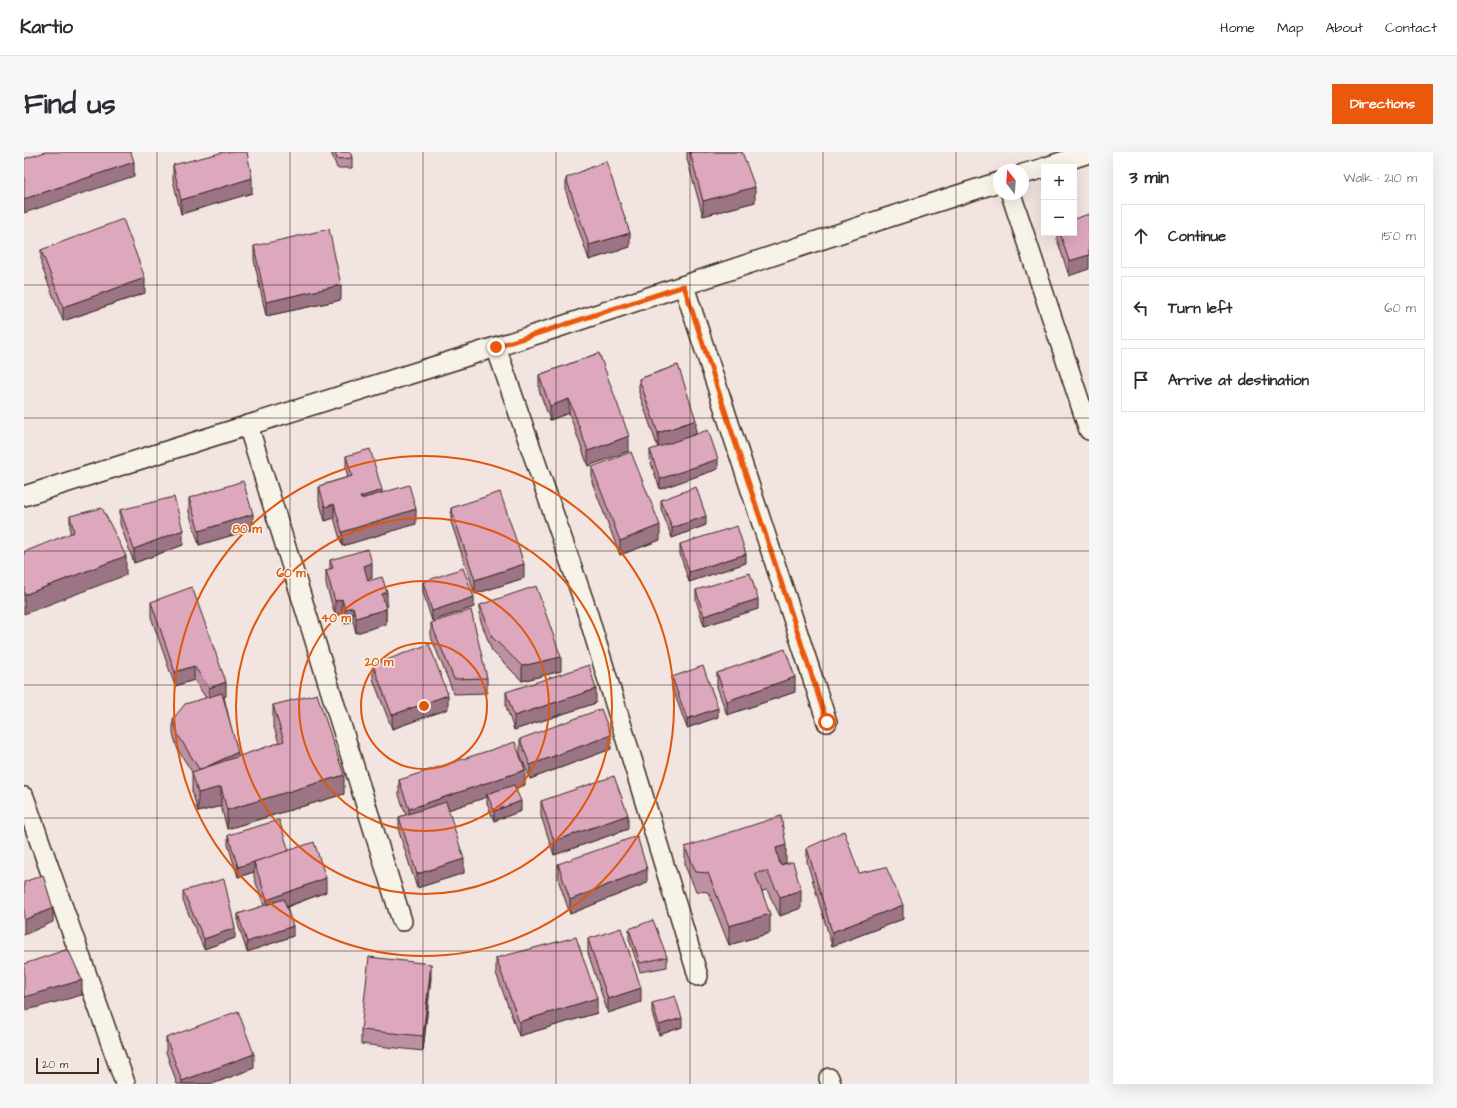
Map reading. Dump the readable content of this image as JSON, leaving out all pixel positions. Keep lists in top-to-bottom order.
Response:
{
  "scale_bar": "20 m",
  "north": "top",
  "page": {
    "header": "Kartio",
    "nav": [
      "Home",
      "Map",
      "About",
      "Contact"
    ],
    "buttons": "Directions",
    "title": "Find us",
    "heading": ["3 min", "Walk · 210 m"],
    "map_buttons": ["+", "−"],
    "list": [
      ["Continue", "150 m"],
      ["Turn left", "60 m"],
      "Arrive at destination"
    ],
    "scale": "20 m"
  },
  "rings": [
    "80 m",
    "60 m",
    "40 m",
    "20 m"
  ]
}
